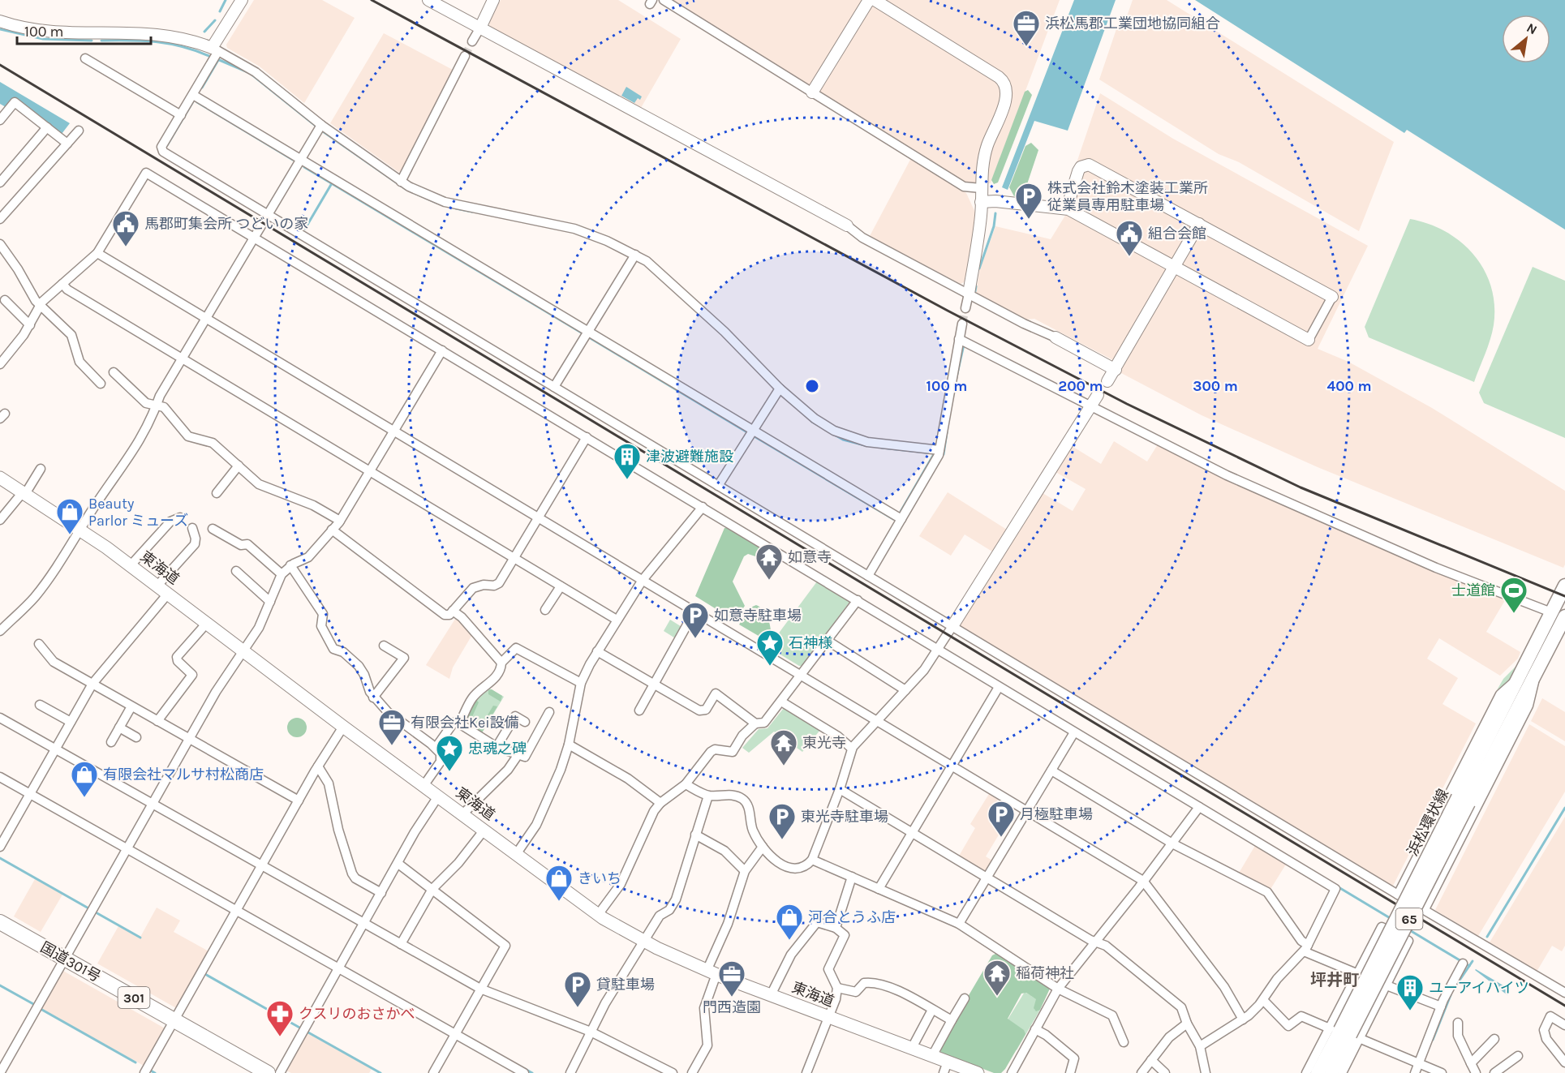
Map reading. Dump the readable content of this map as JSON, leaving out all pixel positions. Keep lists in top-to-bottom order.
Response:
{
  "streets": {
    "highway": ["国道301号", "301"],
    "main road": ["東海道", "浜松環状線", "65"]
  },
  "districts": ["坪井町"],
  "places": {
    "office": ["浜松馬郡工業団地協同組合", "有限会社Kei設備", "門西造園"],
    "parking": [
      "株式会社鈴木塗装工業所 従業員専用駐車場",
      "如意寺駐車場",
      "月極駐車場",
      "東光寺駐車場",
      "貸駐車場"
    ],
    "public building": ["馬郡町集会所 つどいの家", "組合会館"],
    "building": ["津波避難施設", "ユーアイハイツ"],
    "shop": [
      "Beauty Parlor ミューズ",
      "有限会社マルサ村松商店",
      "きいち",
      "河合とうふ店"
    ],
    "temple": ["如意寺", "東光寺", "稲荷神社"],
    "sports": ["士道館"],
    "place": ["石神様", "忠魂之碑"],
    "pharmacy": ["クスリのおさかべ"]
  },
  "scale_bar": "100 m",
  "north": "top right",
  "rings": [
    "100 m",
    "200 m",
    "300 m",
    "400 m"
  ]
}
